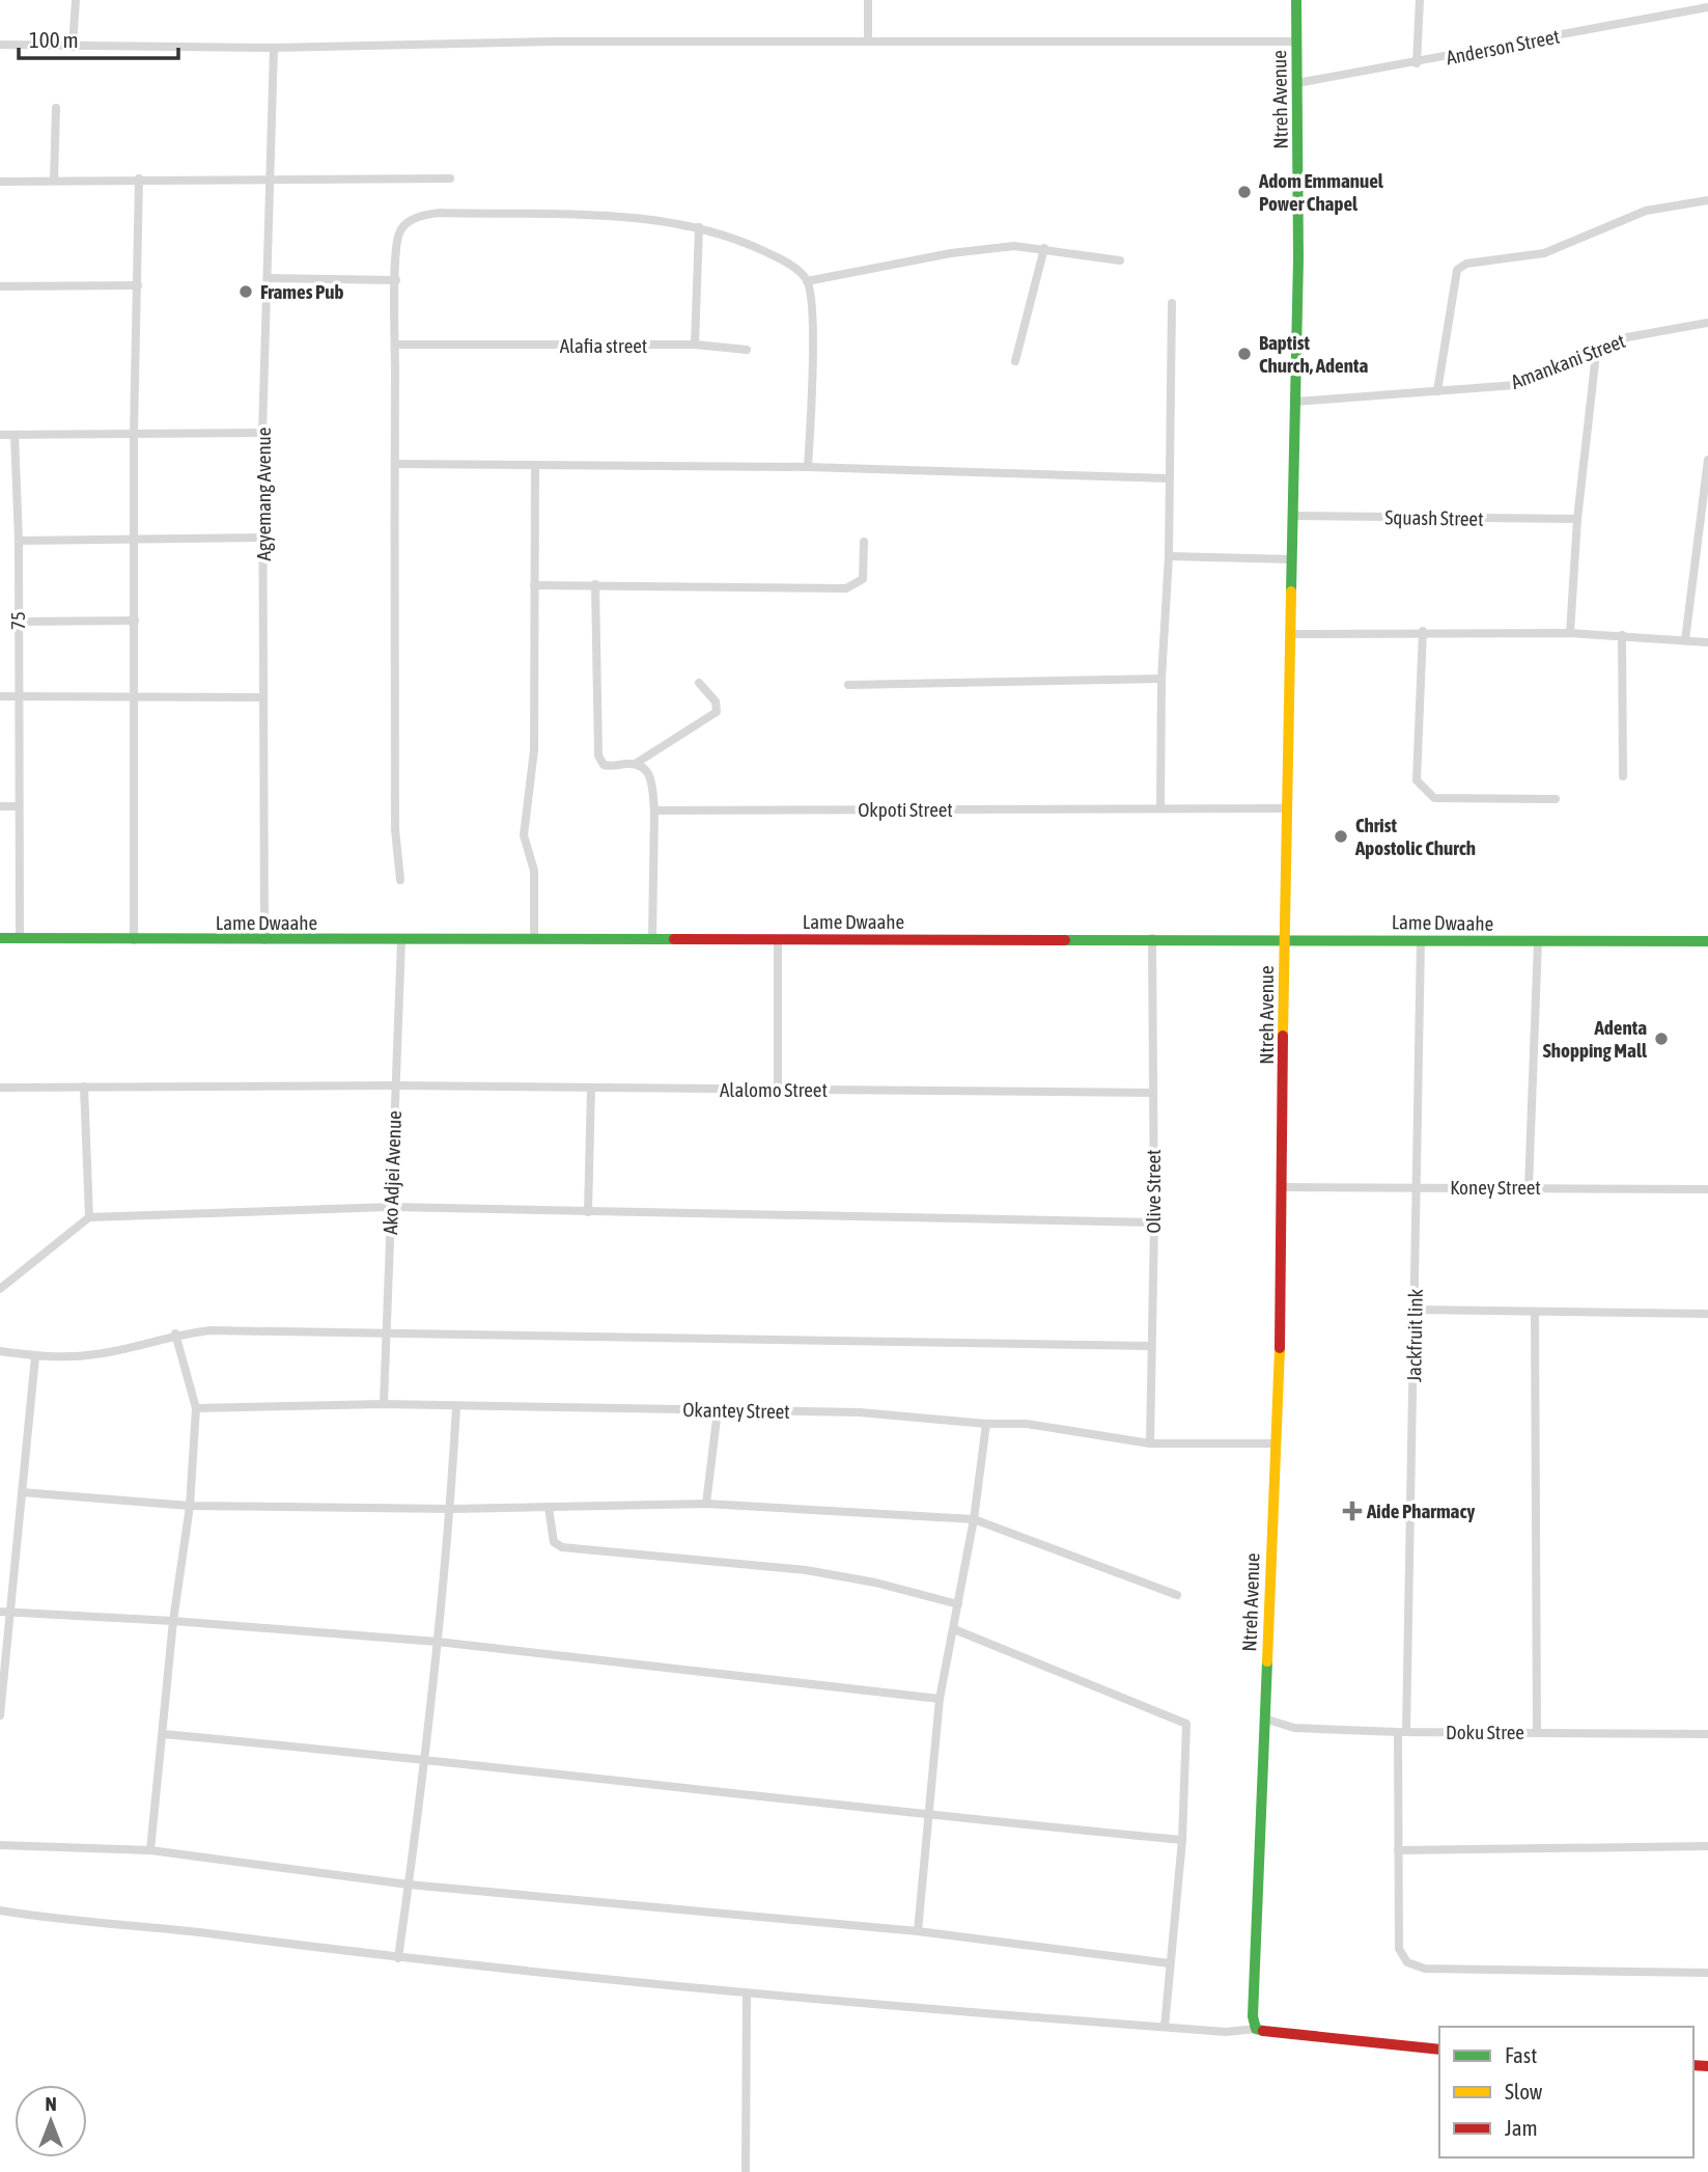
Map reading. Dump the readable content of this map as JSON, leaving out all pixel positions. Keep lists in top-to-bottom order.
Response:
{
  "streets": {
    "street": [
      "Anderson Street",
      "Ntreh Avenue",
      "Alafia street",
      "Amankani Street",
      "Agyemang Avenue",
      "Squash Street",
      "75",
      "Okpoti Street",
      "Lame Dwaahe",
      "Alalomo Street",
      "Ako Adjei Avenue",
      "Koney Street",
      "Olive Street",
      "Jackfruit link",
      "Okantey Street",
      "Doku Stree"
    ]
  },
  "crossings": [
    ["Anderson Street", "Ntreh Avenue"],
    ["Ntreh Avenue", "Amankani Street"],
    ["Ntreh Avenue", "Squash Street"],
    ["Ntreh Avenue", "Okpoti Street"],
    ["Ntreh Avenue", "Lame Dwaahe"],
    ["Ntreh Avenue", "Koney Street"],
    ["Ntreh Avenue", "Okantey Street"],
    ["Ntreh Avenue", "Doku Stree"],
    ["Agyemang Avenue", "Lame Dwaahe"],
    ["75", "Lame Dwaahe"],
    ["Lame Dwaahe", "Ako Adjei Avenue"],
    ["Lame Dwaahe", "Olive Street"],
    ["Lame Dwaahe", "Jackfruit link"],
    ["Alalomo Street", "Ako Adjei Avenue"],
    ["Alalomo Street", "Olive Street"],
    ["Ako Adjei Avenue", "Okantey Street"],
    ["Koney Street", "Jackfruit link"],
    ["Olive Street", "Okantey Street"],
    ["Jackfruit link", "Doku Stree"]
  ],
  "places": {
    "other": [
      "Adom Emmanuel Power Chapel",
      "Frames Pub",
      "Baptist Church, Adenta",
      "Christ Apostolic Church",
      "Adenta Shopping Mall"
    ],
    "health": ["Aide Pharmacy"]
  },
  "legend": ["Fast", "Slow", "Jam"],
  "scale_bar": "100 m",
  "north": "top"
}
